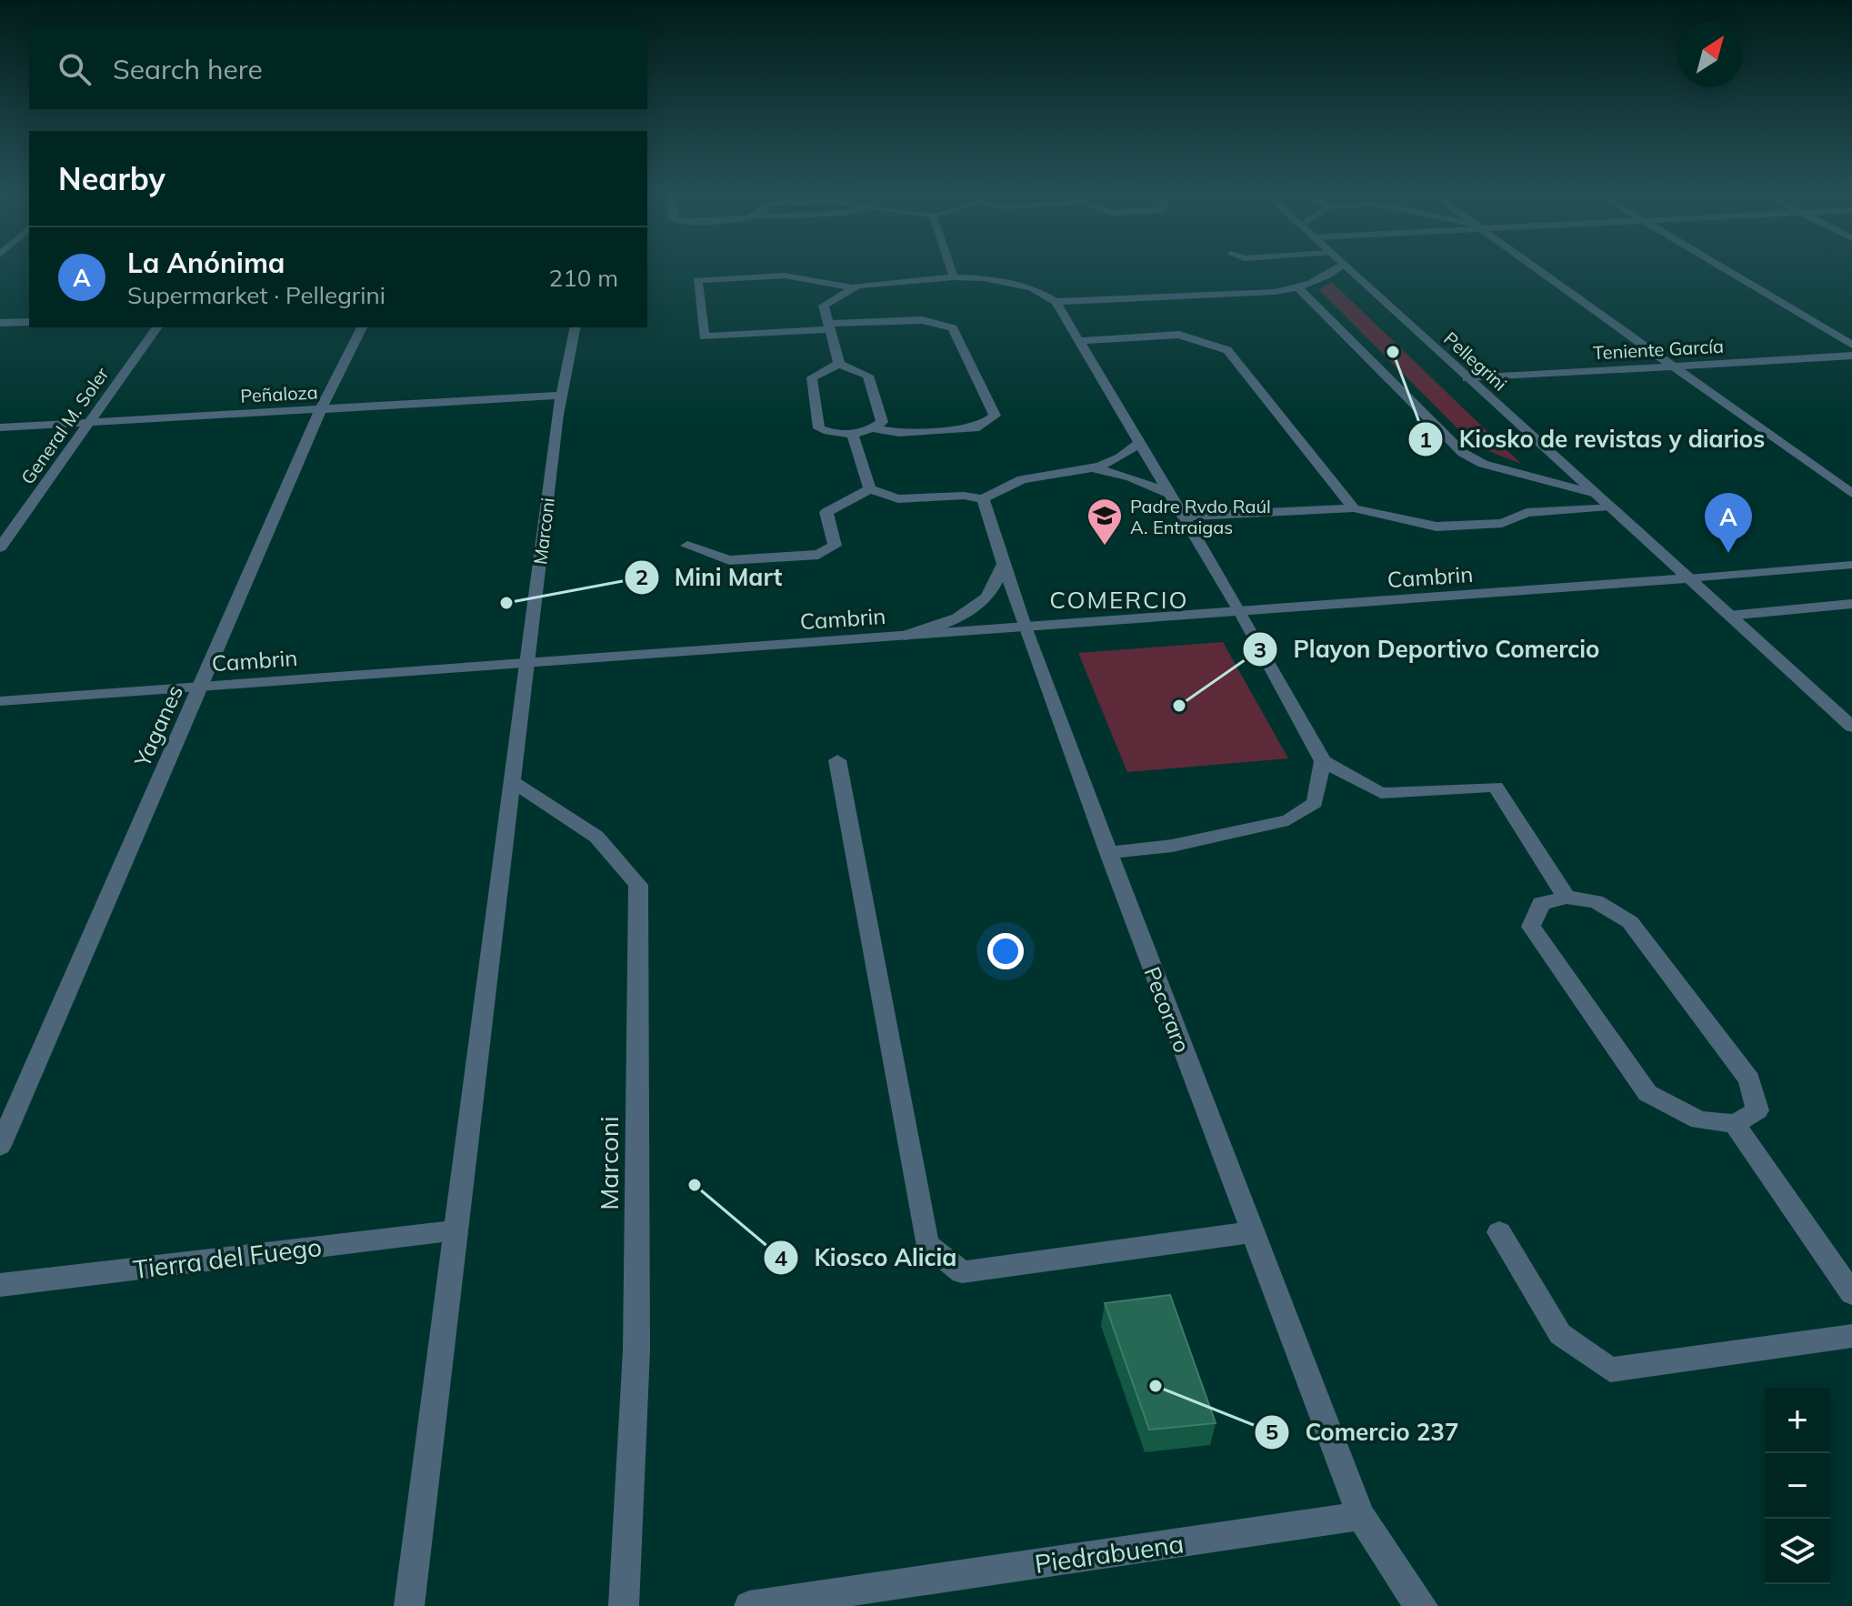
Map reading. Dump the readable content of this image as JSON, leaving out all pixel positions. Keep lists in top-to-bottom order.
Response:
{
  "streets": {
    "street": [
      "Teniente García",
      "Pellegrini",
      "Peñaloza",
      "General M. Soler",
      "Marconi",
      "Cambrin",
      "Yaganes",
      "Pecoraro",
      "Tierra del Fuego",
      "Piedrabuena"
    ]
  },
  "crossings": [
    ["Teniente García", "Pellegrini"],
    ["Pellegrini", "Cambrin"],
    ["Peñaloza", "General M. Soler"],
    ["Peñaloza", "Marconi"],
    ["Peñaloza", "Yaganes"],
    ["Marconi", "Cambrin"],
    ["Marconi", "Tierra del Fuego"],
    ["Cambrin", "Yaganes"],
    ["Cambrin", "Pecoraro"],
    ["Pecoraro", "Piedrabuena"]
  ],
  "districts": ["COMERCIO"],
  "places": {
    "other": [
      "Kiosko de revistas y diarios",
      "Mini Mart",
      "Playon Deportivo Comercio",
      "Kiosco Alicia",
      "Comercio 237"
    ],
    "school or university": ["Padre Rvdo Raúl A. Entraigas"]
  },
  "north": "top right",
  "page": {
    "search": "Search here",
    "heading": "Nearby",
    "list": [
      {
        "mark": "A",
        "name": "La Anónima",
        "note": "Supermarket · Pellegrini",
        "value": "210 m"
      }
    ],
    "pins": "A",
    "map_buttons": ["+", "−"]
  }
}
